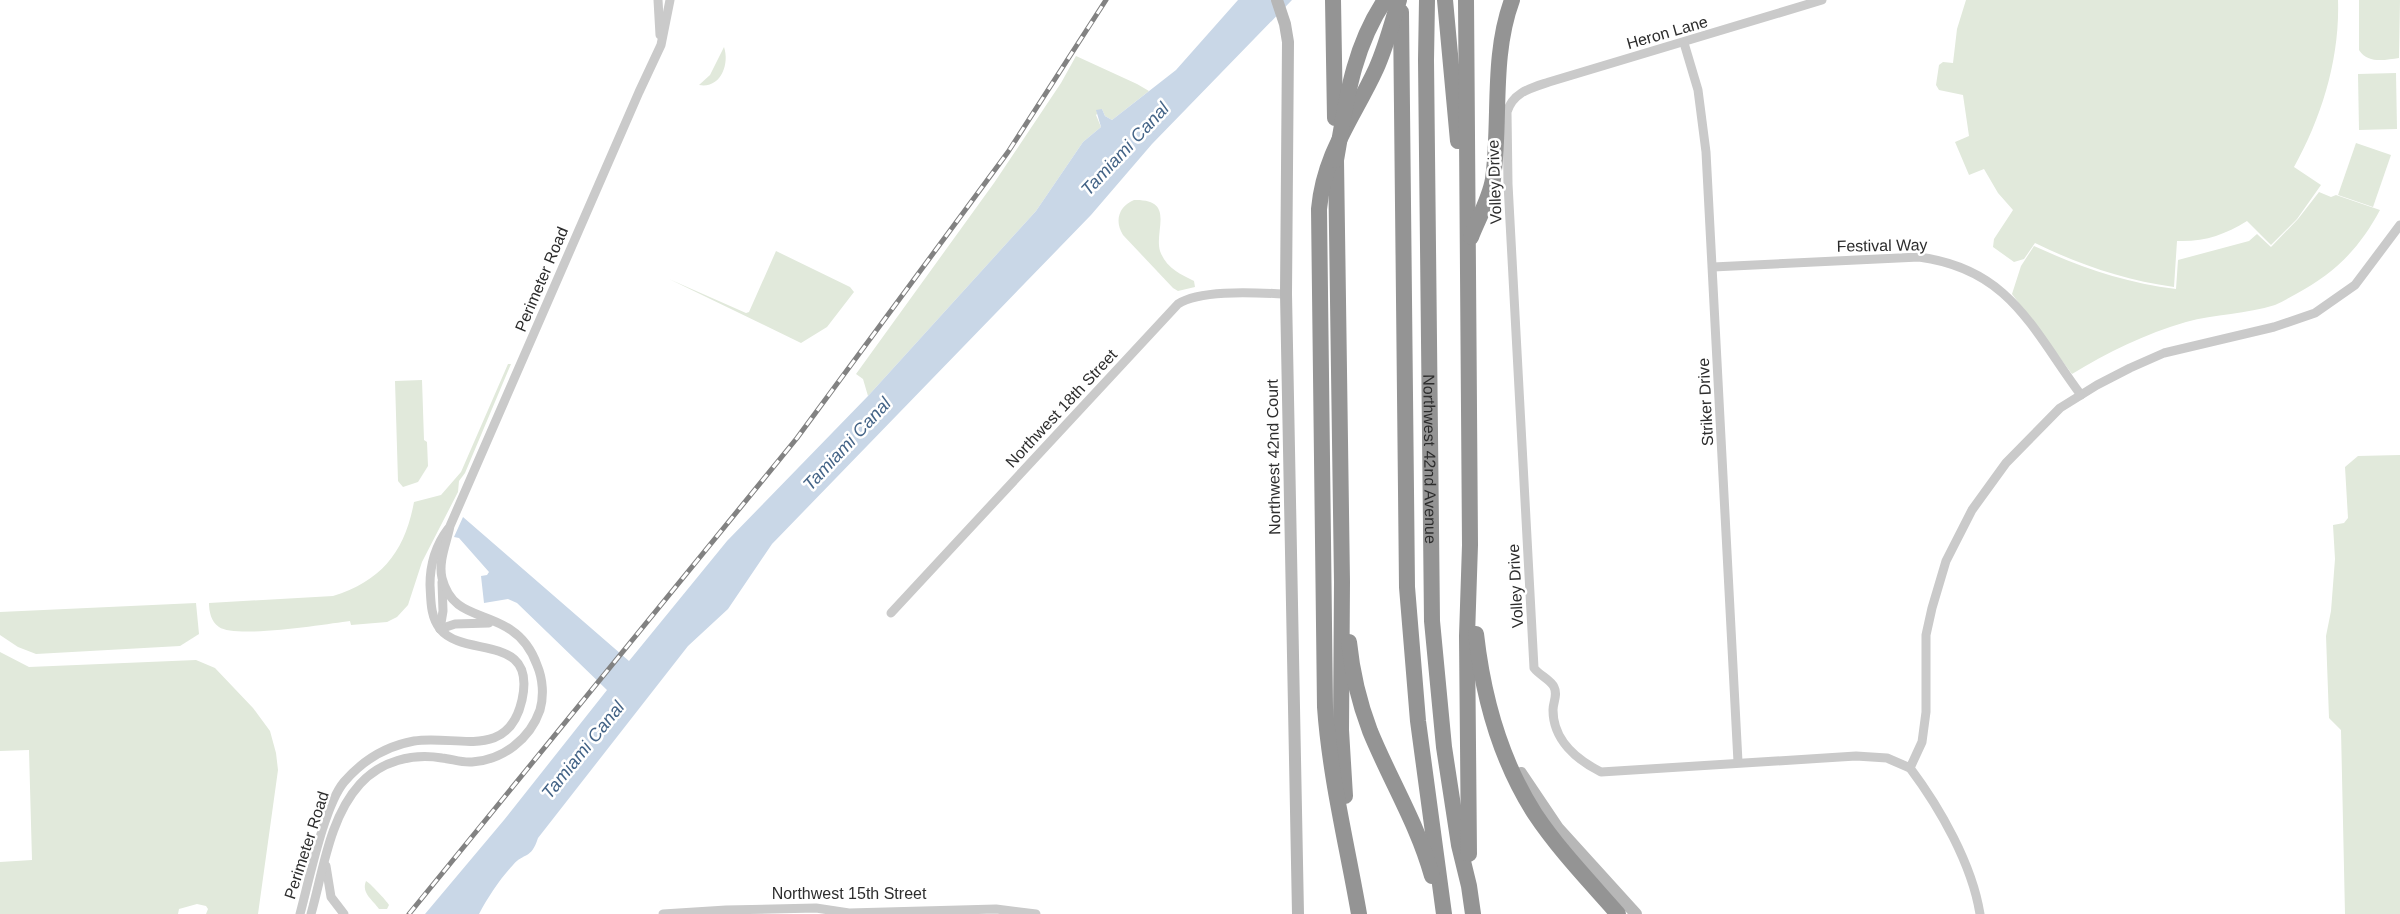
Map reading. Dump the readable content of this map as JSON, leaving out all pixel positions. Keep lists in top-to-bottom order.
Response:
{
  "streets": {
    "highway": ["Northwest 42nd Avenue"],
    "street": [
      "Heron Lane",
      "Volley Drive",
      "Festival Way",
      "Perimeter Road",
      "Striker Drive",
      "Northwest 18th Street",
      "Northwest 42nd Court",
      "Northwest 15th Street"
    ]
  },
  "crossings": [
    ["Heron Lane", "Volley Drive"],
    ["Heron Lane", "Striker Drive"],
    ["Volley Drive", "Striker Drive"],
    ["Festival Way", "Striker Drive"],
    ["Northwest 18th Street", "Northwest 42nd Court"]
  ],
  "water": ["Tamiami Canal"]
}
